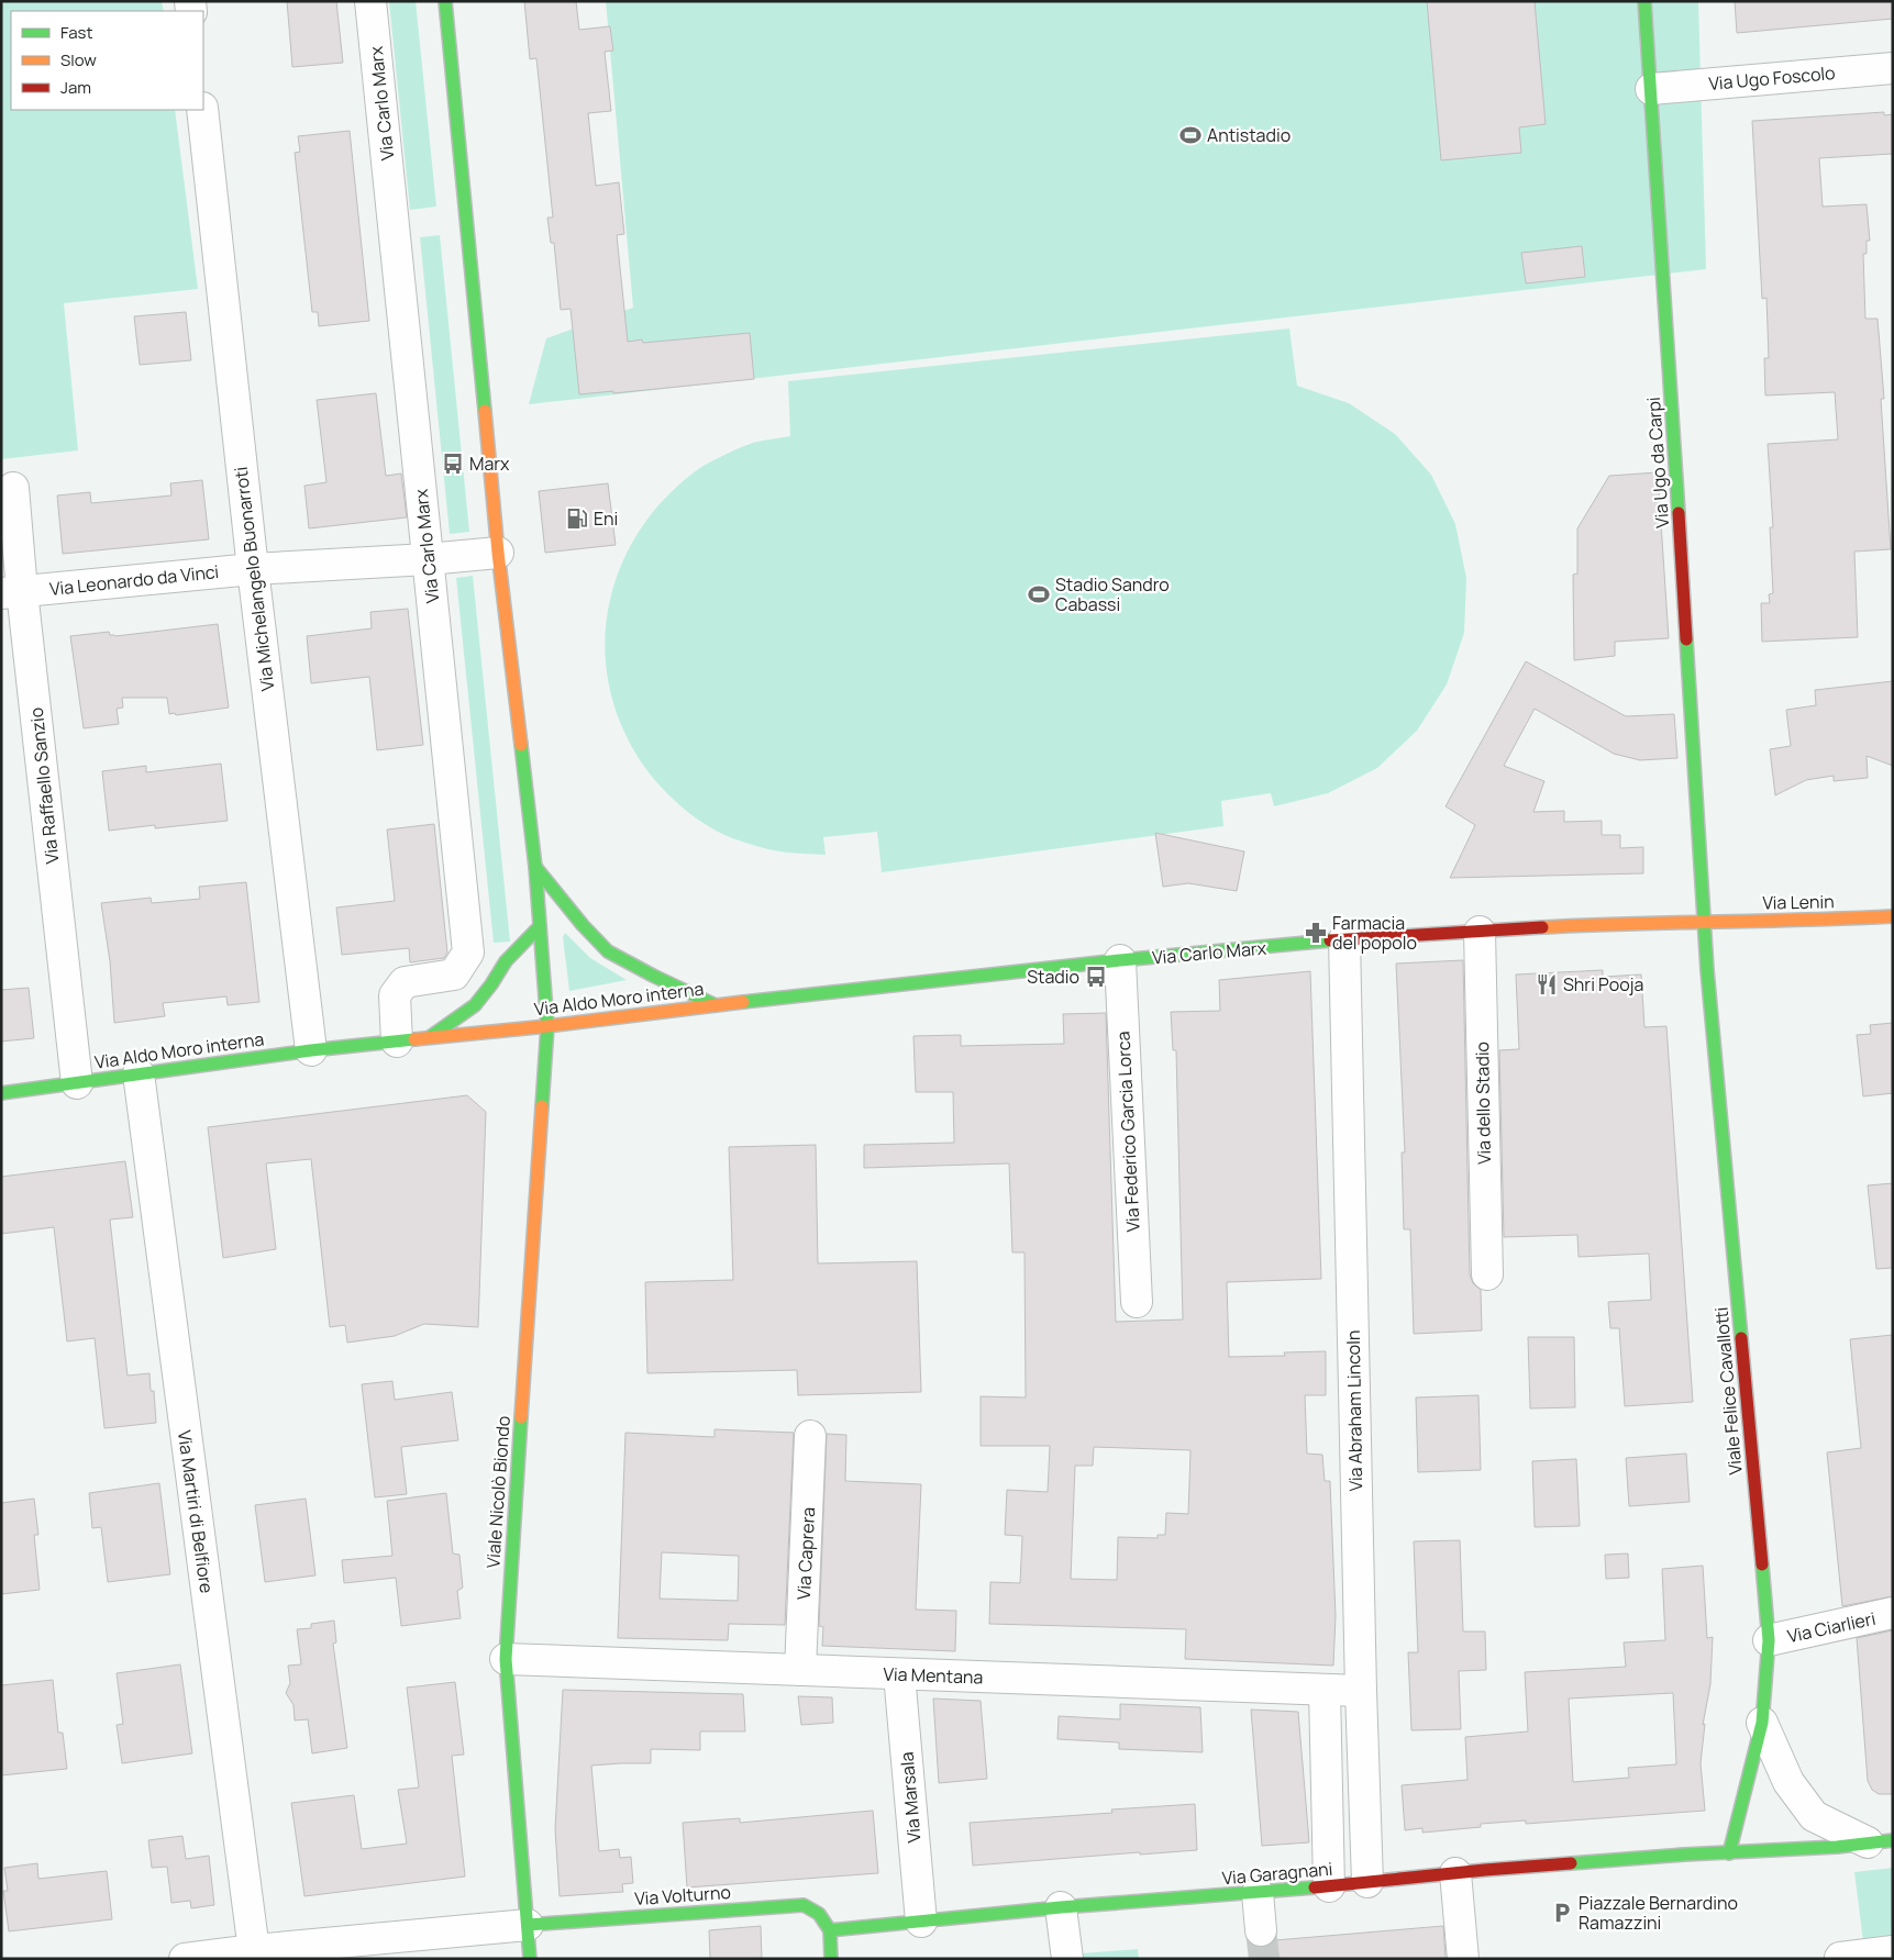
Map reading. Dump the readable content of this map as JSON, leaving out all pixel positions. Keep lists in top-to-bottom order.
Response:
{
  "streets": {
    "street": [
      "Via Ugo Foscolo",
      "Via Carlo Marx",
      "Via Ugo da Carpi",
      "Via Michelangelo Buonarroti",
      "Via Leonardo da Vinci",
      "Via Raffaello Sanzio",
      "Via Lenin",
      "Via Aldo Moro interna",
      "Via dello Stadio",
      "Via Federico Garcia Lorca",
      "Viale Felice Cavallotti",
      "Via Abraham Lincoln",
      "Viale Nicolò Biondo",
      "Via Martiri di Belfiore",
      "Via Caprera",
      "Via Ciarlieri",
      "Via Mentana",
      "Via Marsala",
      "Via Garagnani",
      "Via Volturno"
    ]
  },
  "crossings": [
    ["Via Ugo Foscolo", "Via Ugo da Carpi"],
    ["Via Carlo Marx", "Via Ugo da Carpi"],
    ["Via Carlo Marx", "Via Leonardo da Vinci"],
    ["Via Carlo Marx", "Via Lenin"],
    ["Via Carlo Marx", "Via Aldo Moro interna"],
    ["Via Carlo Marx", "Via dello Stadio"],
    ["Via Carlo Marx", "Via Federico Garcia Lorca"],
    ["Via Carlo Marx", "Viale Felice Cavallotti"],
    ["Via Carlo Marx", "Via Abraham Lincoln"],
    ["Via Ugo da Carpi", "Via Lenin"],
    ["Via Ugo da Carpi", "Viale Felice Cavallotti"],
    ["Via Michelangelo Buonarroti", "Via Leonardo da Vinci"],
    ["Via Michelangelo Buonarroti", "Via Aldo Moro interna"],
    ["Via Leonardo da Vinci", "Via Raffaello Sanzio"],
    ["Via Raffaello Sanzio", "Via Aldo Moro interna"],
    ["Via Lenin", "Viale Felice Cavallotti"],
    ["Via Aldo Moro interna", "Viale Nicolò Biondo"],
    ["Via Aldo Moro interna", "Via Martiri di Belfiore"],
    ["Viale Felice Cavallotti", "Via Ciarlieri"],
    ["Viale Felice Cavallotti", "Via Garagnani"],
    ["Via Abraham Lincoln", "Via Mentana"],
    ["Via Abraham Lincoln", "Via Garagnani"],
    ["Viale Nicolò Biondo", "Via Mentana"],
    ["Viale Nicolò Biondo", "Via Volturno"],
    ["Via Caprera", "Via Mentana"],
    ["Via Mentana", "Via Marsala"],
    ["Via Marsala", "Via Garagnani"],
    ["Via Garagnani", "Via Volturno"]
  ],
  "places": {
    "sports": ["Antistadio", "Stadio Sandro Cabassi"],
    "bus stop": ["Marx", "Stadio"],
    "fuel station": ["Eni"],
    "pharmacy": ["Farmacia del popolo"],
    "restaurant": ["Shri Pooja"],
    "parking": ["Piazzale Bernardino Ramazzini"]
  },
  "legend": ["Fast", "Slow", "Jam"]
}
